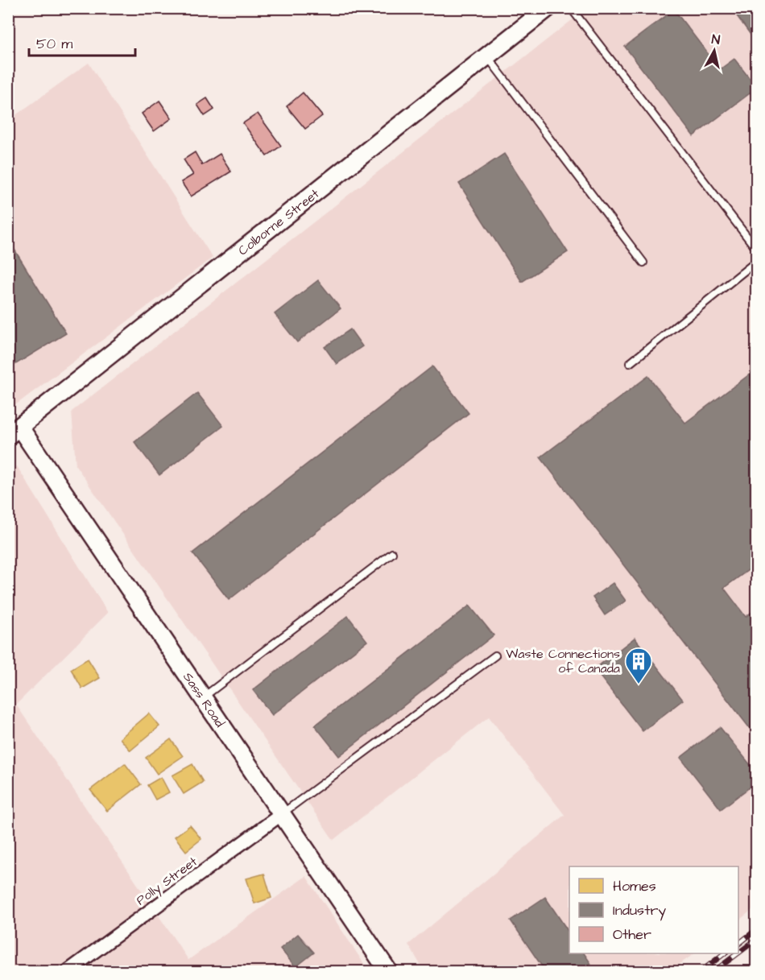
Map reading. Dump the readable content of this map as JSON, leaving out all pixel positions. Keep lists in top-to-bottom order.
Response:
{
  "streets": {
    "street": ["Colborne Street", "Sass Road", "Polly Street"]
  },
  "crossings": [
    ["Colborne Street", "Sass Road"],
    ["Sass Road", "Polly Street"]
  ],
  "places": {
    "building": ["Waste Connections of Canada"]
  },
  "legend": ["Homes", "Industry", "Other"],
  "scale_bar": "50 m",
  "north": "top"
}
